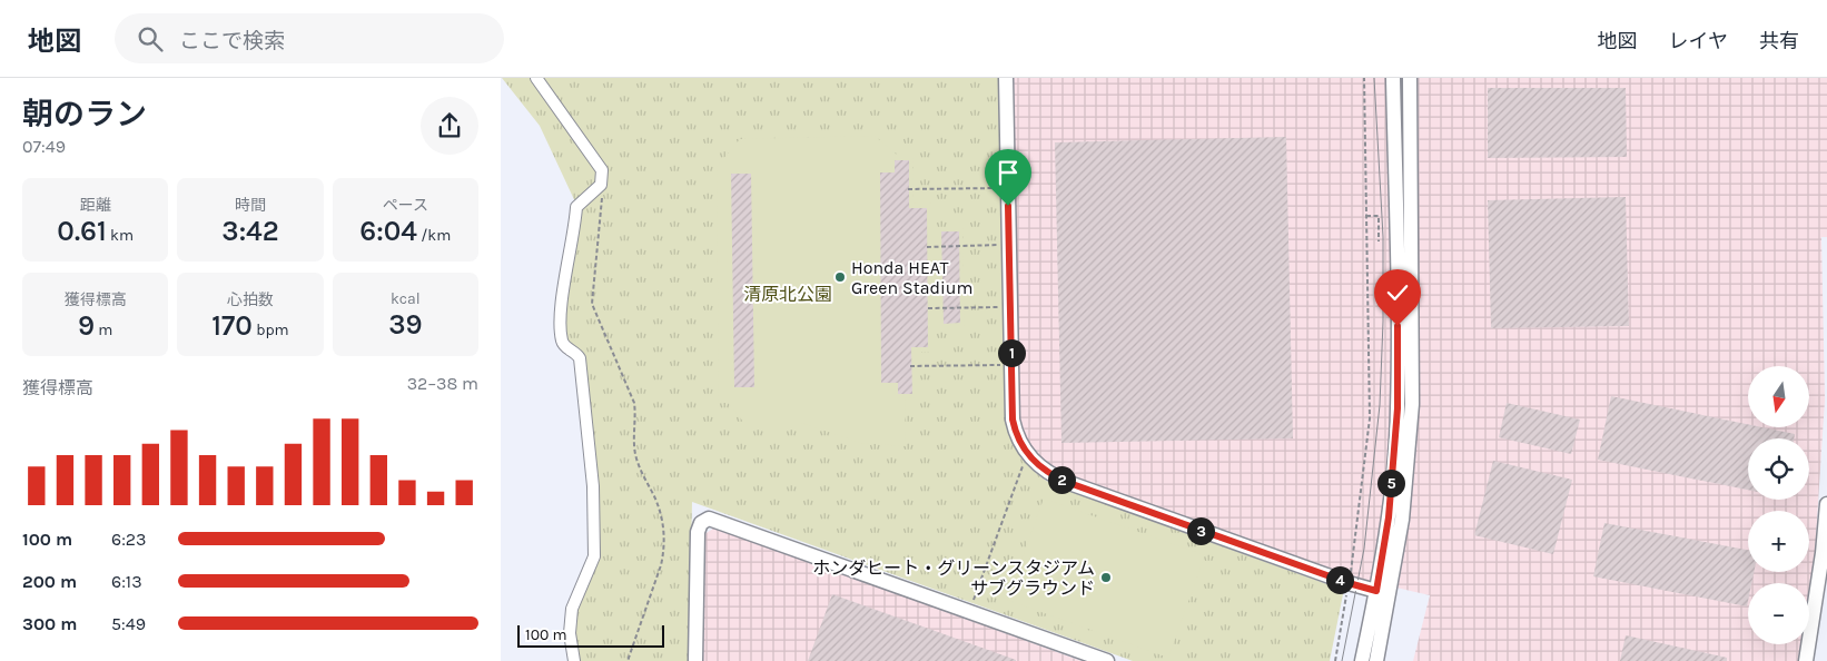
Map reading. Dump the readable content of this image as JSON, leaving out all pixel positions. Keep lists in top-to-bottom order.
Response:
{
  "parks": ["清原北公園"],
  "places": ["Honda HEAT Green Stadium", "ホンダヒート・グリーンスタジアム サブグラウンド"],
  "scale_bar": "100 m",
  "north": "bottom",
  "page": {
    "header": "地図",
    "search": "ここで検索",
    "nav": ["地図", "レイヤ", "共有"],
    "heading": ["朝のラン", "07:49"],
    "stats": [
      ["距離", "0.61 km"],
      ["時間", "3:42"],
      ["ペース", "6:04 /km"],
      ["獲得標高", "9 m"],
      ["心拍数", "170 bpm"],
      ["kcal", "39"]
    ],
    "pins": [
      "1",
      "2",
      "5",
      "3",
      "4"
    ],
    "chart": ["獲得標高", "32–38 m"],
    "map_buttons": ["+", "−"],
    "list": [
      {
        "name": "100 m",
        "note": "6:23"
      },
      {
        "name": "200 m",
        "note": "6:13"
      },
      {
        "name": "300 m",
        "note": "5:49"
      }
    ],
    "scale": "100 m"
  }
}
